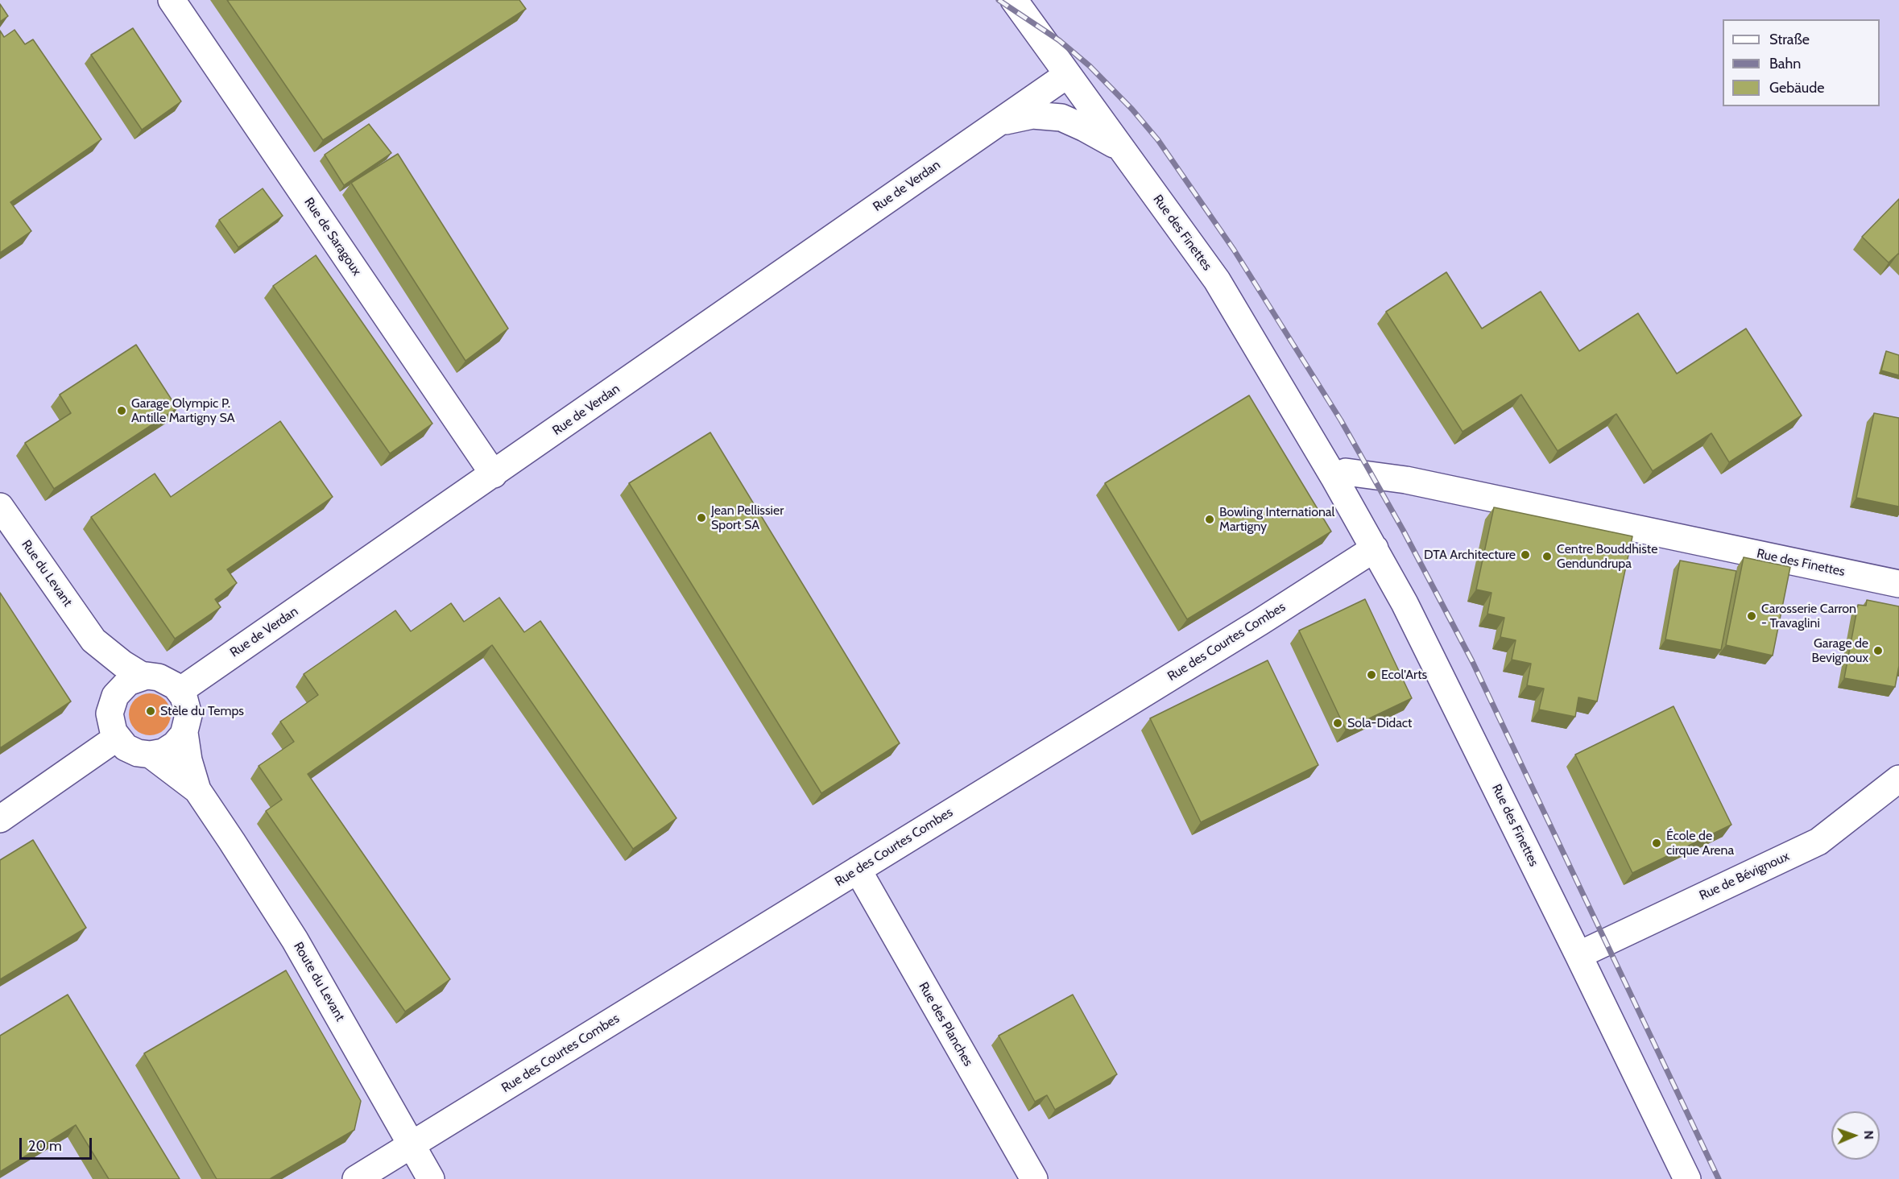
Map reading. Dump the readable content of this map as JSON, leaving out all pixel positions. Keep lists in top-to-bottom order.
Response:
{
  "streets": {
    "street": [
      "Rue de Verdan",
      "Rue des Finettes",
      "Rue de Saragoux",
      "Rue du Levant",
      "Rue des Courtes Combes",
      "Rue de Bévignoux",
      "Route du Levant",
      "Rue des Planches"
    ]
  },
  "crossings": [
    ["Rue de Verdan", "Rue des Finettes"],
    ["Rue de Verdan", "Rue de Saragoux"],
    ["Rue de Verdan", "Rue du Levant"],
    ["Rue de Verdan", "Route du Levant"],
    ["Rue des Finettes", "Rue des Courtes Combes"],
    ["Rue des Finettes", "Rue de Bévignoux"],
    ["Rue du Levant", "Route du Levant"],
    ["Rue des Courtes Combes", "Route du Levant"],
    ["Rue des Courtes Combes", "Rue des Planches"]
  ],
  "places": [
    "Garage Olympic P. Antille Martigny SA",
    "Jean Pellissier Sport SA",
    "Bowling International Martigny",
    "DTA Architecture",
    "Centre Bouddhiste Gendundrupa",
    "Carosserie Carron - Travaglini",
    "Garage de Bevignoux",
    "Ecol'Arts",
    "Stèle du Temps",
    "Sola-Didact",
    "École de cirque Arena"
  ],
  "legend": ["Straße", "Bahn", "Gebäude"],
  "scale_bar": "20 m",
  "north": "right"
}
